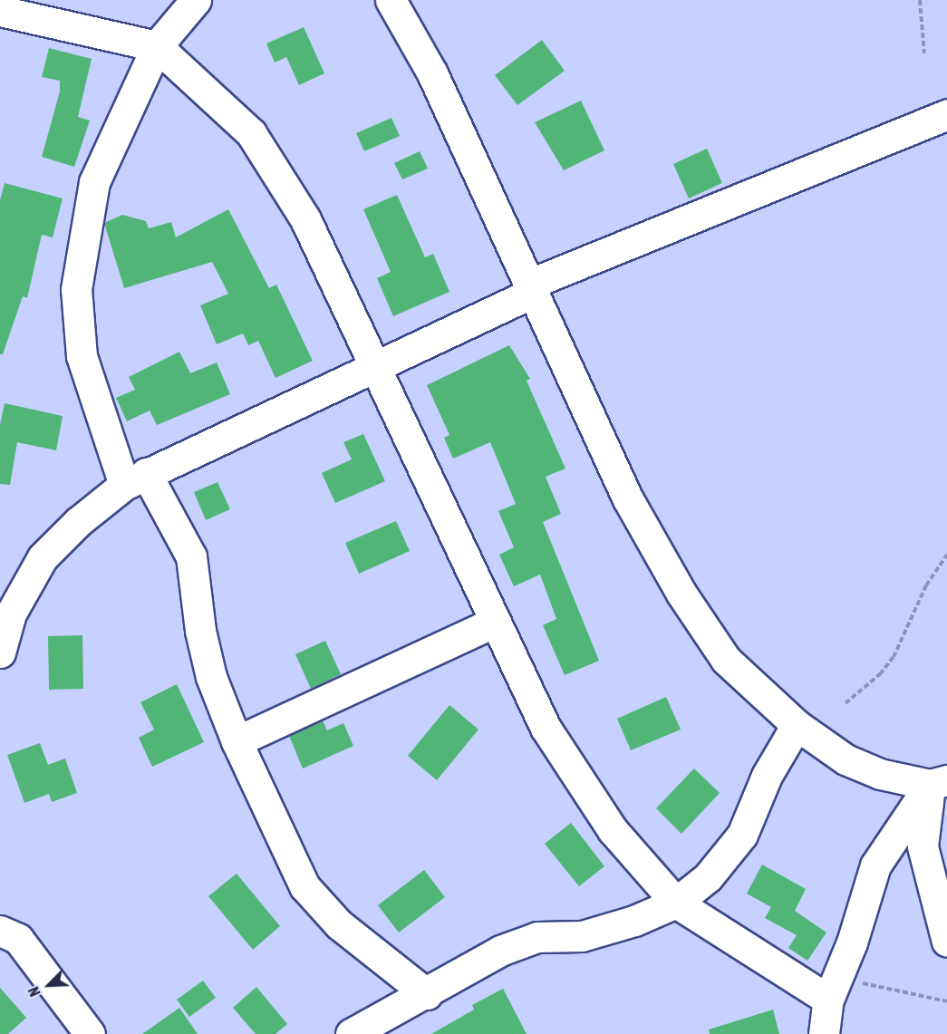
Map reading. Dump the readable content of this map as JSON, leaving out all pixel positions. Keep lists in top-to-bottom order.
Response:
{
  "north": "bottom left"
}
